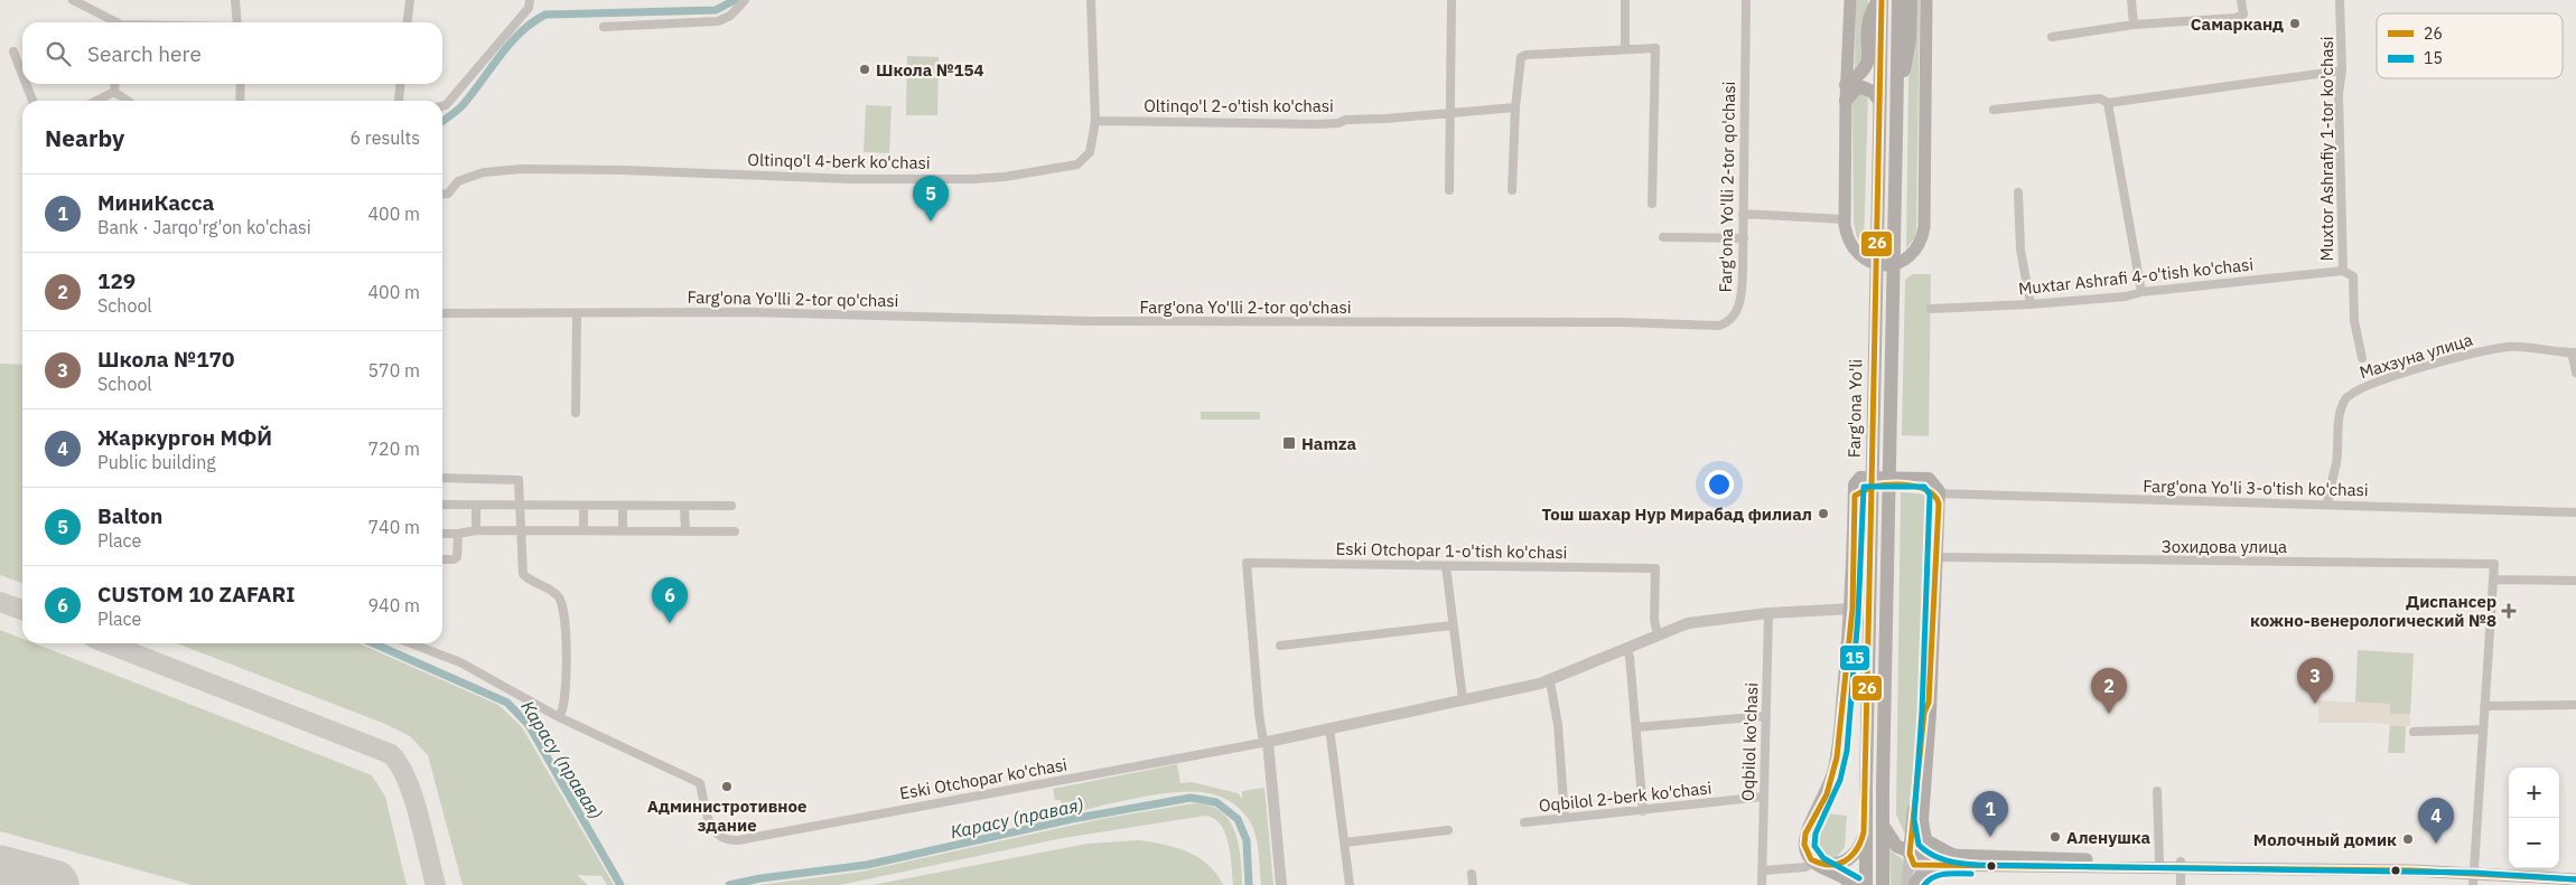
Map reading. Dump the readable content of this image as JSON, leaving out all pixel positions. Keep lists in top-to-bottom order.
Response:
{
  "streets": {
    "main road": ["Farg'ona Yo'li"],
    "street": [
      "Oltinqo'l 2-o'tish ko'chasi",
      "Muxtor Ashrafiy 1-tor ko'chasi",
      "Oltinqo'l 4-berk ko'chasi",
      "Farg'ona Yo'lli 2-tor qo'chasi",
      "Muxtar Ashrafi 4-o'tish ko'chasi",
      "Махзуна улица",
      "Farg'ona Yo'li 3-o'tish ko'chasi",
      "Зохидова улица",
      "Eski Otchopar 1-o'tish ko'chasi",
      "Oqbilol ko'chasi",
      "Eski Otchopar ko'chasi",
      "Oqbilol 2-berk ko'chasi"
    ]
  },
  "crossings": [
    ["Oltinqo'l 2-o'tish ko'chasi", "Oltinqo'l 4-berk ko'chasi"],
    ["Muxtor Ashrafiy 1-tor ko'chasi", "Muxtar Ashrafi 4-o'tish ko'chasi"],
    ["Махзуна улица", "Farg'ona Yo'li 3-o'tish ko'chasi"],
    ["Eski Otchopar 1-o'tish ko'chasi", "Eski Otchopar ko'chasi"],
    ["Oqbilol ko'chasi", "Eski Otchopar ko'chasi"],
    ["Oqbilol ko'chasi", "Oqbilol 2-berk ko'chasi"]
  ],
  "water": ["Карасу (правая)"],
  "places": {
    "other": [
      "Самарканд",
      "Школа №154",
      "Тош шахар Нур Мирабад филиал",
      "Администротивное здание",
      "Аленушка",
      "Молочный домик"
    ],
    "transit": ["Hamza"],
    "health": ["Диспансер кожно-венерологический №8"]
  },
  "lines": ["transit line 26", "transit line 15"],
  "legend": ["26", "15"],
  "page": {
    "search": "Search here",
    "heading": ["Nearby", "6 results"],
    "list": [
      {
        "mark": "1",
        "name": "МиниКасса",
        "note": "Bank · Jarqo'rg'on ko'chasi",
        "value": "400 m"
      },
      {
        "mark": "2",
        "name": "129",
        "note": "School",
        "value": "400 m"
      },
      {
        "mark": "3",
        "name": "Школа №170",
        "note": "School",
        "value": "570 m"
      },
      {
        "mark": "4",
        "name": "Жаркургон МФЙ",
        "note": "Public building",
        "value": "720 m"
      },
      {
        "mark": "5",
        "name": "Balton",
        "note": "Place",
        "value": "740 m"
      },
      {
        "mark": "6",
        "name": "CUSTOM 10 ZAFARI",
        "note": "Place",
        "value": "940 m"
      }
    ],
    "pins": [
      "5",
      "6",
      "3",
      "2",
      "1",
      "4"
    ],
    "map_buttons": ["+", "−"]
  }
}
